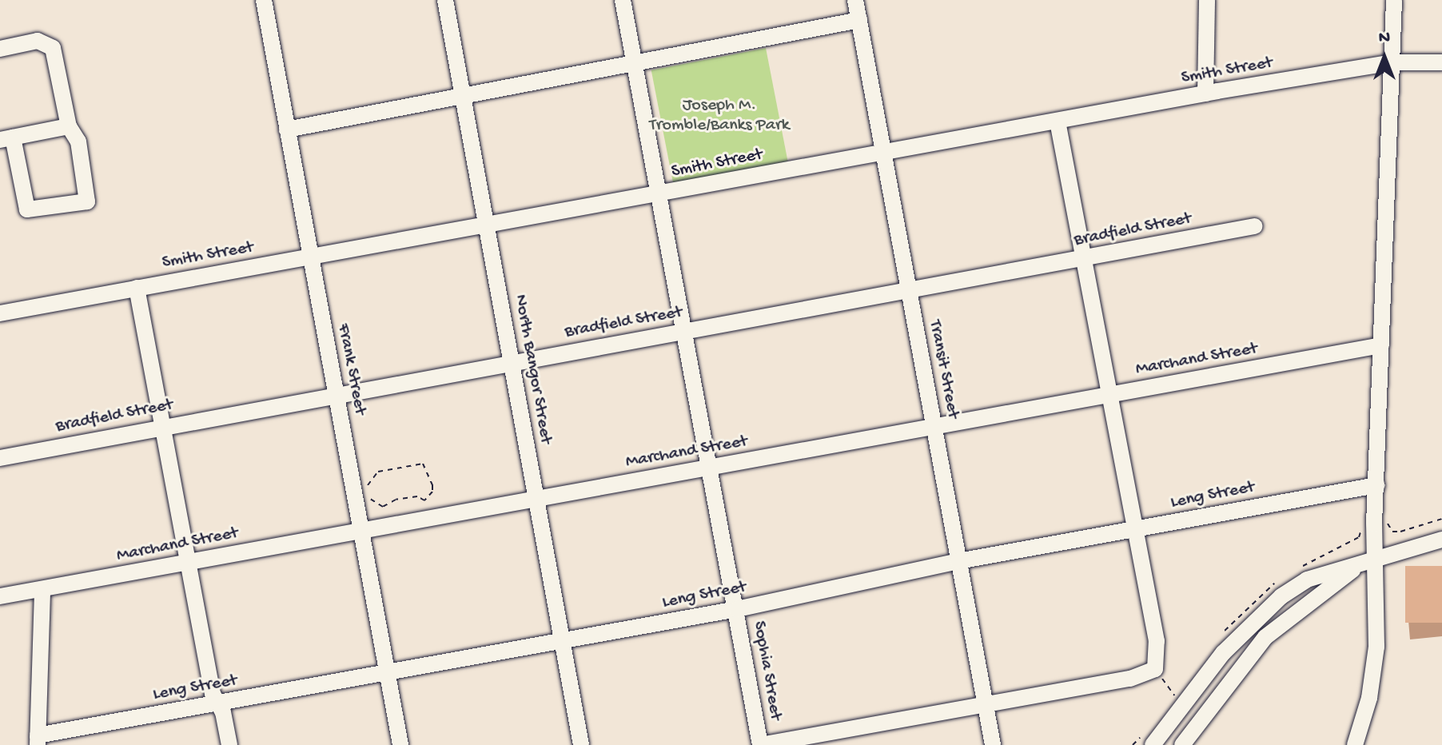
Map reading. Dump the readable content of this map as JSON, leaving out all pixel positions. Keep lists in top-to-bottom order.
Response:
{
  "streets": {
    "street": [
      "Smith Street",
      "Bradfield Street",
      "Marchand Street",
      "Frank Street",
      "North Bangor Street",
      "Transit Street",
      "Leng Street",
      "Sophia Street"
    ]
  },
  "crossings": [
    ["Smith Street", "Frank Street"],
    ["Smith Street", "North Bangor Street"],
    ["Smith Street", "Transit Street"],
    ["Smith Street", "Sophia Street"],
    ["Bradfield Street", "Frank Street"],
    ["Bradfield Street", "North Bangor Street"],
    ["Bradfield Street", "Transit Street"],
    ["Bradfield Street", "Sophia Street"],
    ["Marchand Street", "Frank Street"],
    ["Marchand Street", "North Bangor Street"],
    ["Marchand Street", "Transit Street"],
    ["Marchand Street", "Sophia Street"],
    ["Frank Street", "Leng Street"],
    ["North Bangor Street", "Leng Street"],
    ["Transit Street", "Leng Street"],
    ["Leng Street", "Sophia Street"]
  ],
  "parks": ["Joseph M. Tromble/Banks Park"],
  "north": "top"
}
